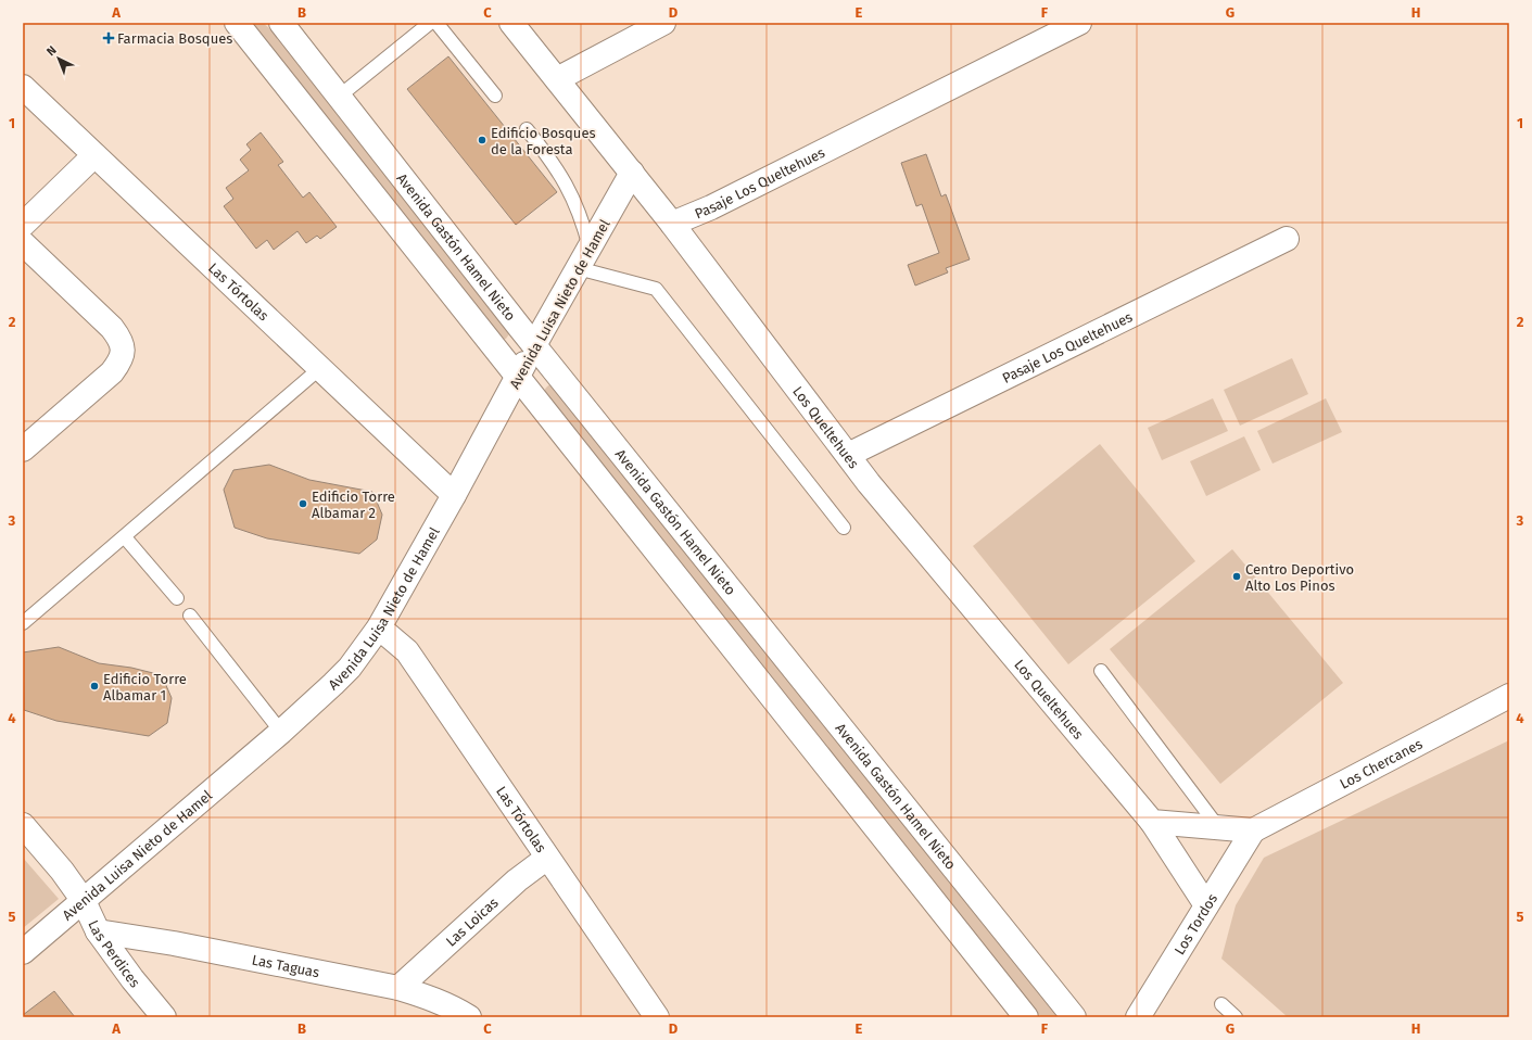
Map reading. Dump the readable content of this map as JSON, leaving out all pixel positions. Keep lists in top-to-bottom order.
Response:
{
  "streets": {
    "street": [
      "Pasaje Los Queltehues",
      "Avenida Gastón Hamel Nieto",
      "Las Tórtolas",
      "Avenida Luisa Nieto de Hamel",
      "Los Queltehues",
      "Los Chercanes",
      "Las Loicas",
      "Los Tordos",
      "Las Perdices",
      "Las Taguas"
    ]
  },
  "crossings": [
    ["Pasaje Los Queltehues", "Los Queltehues"],
    ["Avenida Gastón Hamel Nieto", "Avenida Luisa Nieto de Hamel"],
    ["Las Tórtolas", "Avenida Luisa Nieto de Hamel"],
    ["Las Tórtolas", "Las Loicas"],
    ["Avenida Luisa Nieto de Hamel", "Los Queltehues"],
    ["Avenida Luisa Nieto de Hamel", "Las Perdices"],
    ["Los Queltehues", "Los Tordos"],
    ["Los Chercanes", "Los Tordos"],
    ["Las Loicas", "Las Taguas"],
    ["Las Perdices", "Las Taguas"]
  ],
  "places": {
    "health": ["Farmacia Bosques"],
    "other": [
      "Edificio Bosques de la Foresta",
      "Edificio Torre Albamar 2",
      "Centro Deportivo Alto Los Pinos",
      "Edificio Torre Albamar 1"
    ]
  },
  "north": "top left",
  "grid": {
    "columns": [
      "A",
      "B",
      "C",
      "D",
      "E",
      "F",
      "G",
      "H"
    ],
    "rows": [
      "1",
      "2",
      "3",
      "4",
      "5"
    ]
  }
}
